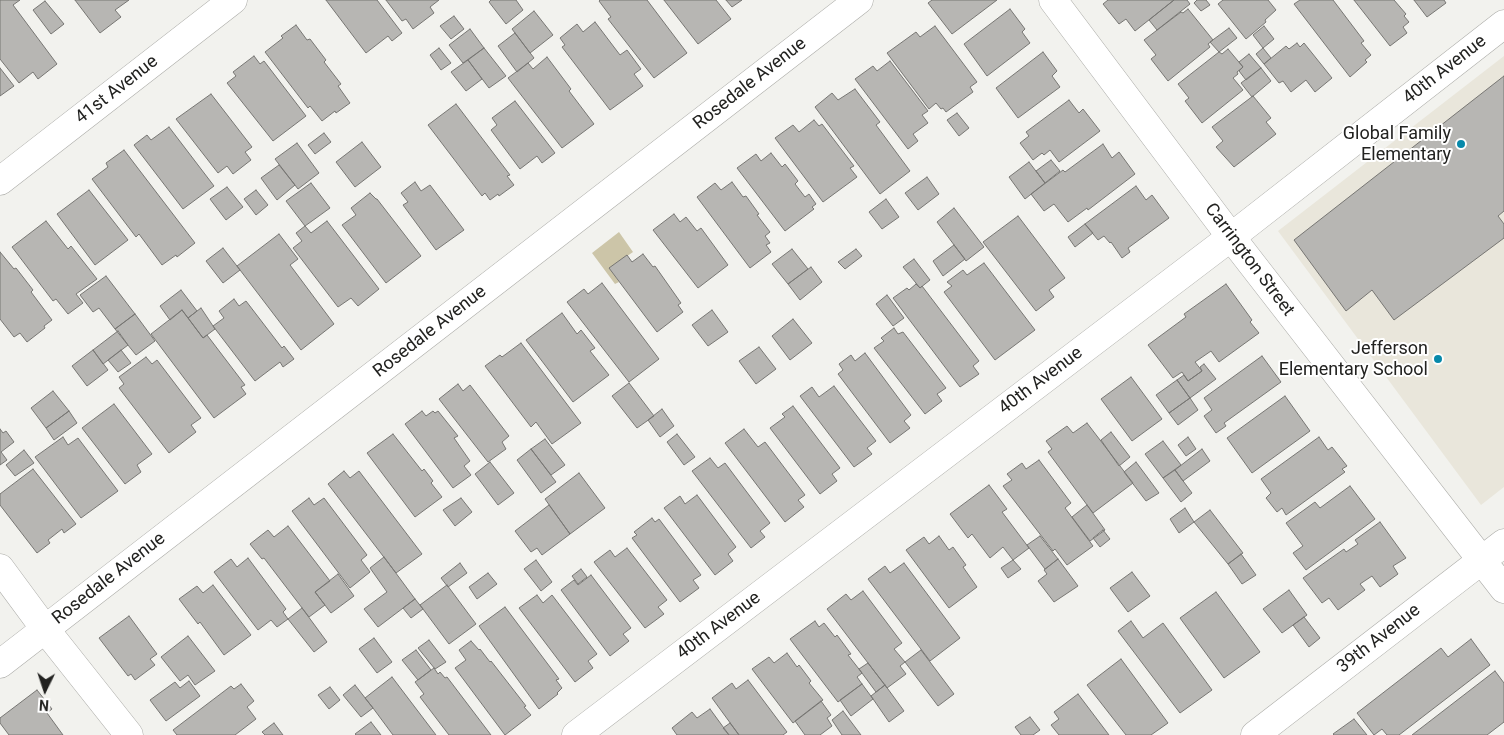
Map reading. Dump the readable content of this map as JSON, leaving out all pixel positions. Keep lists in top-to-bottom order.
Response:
{
  "streets": {
    "street": [
      "40th Avenue",
      "Rosedale Avenue",
      "41st Avenue",
      "Carrington Street",
      "39th Avenue"
    ]
  },
  "crossings": [
    ["40th Avenue", "Carrington Street"],
    ["Carrington Street", "39th Avenue"]
  ],
  "places": ["Global Family Elementary", "Jefferson Elementary School"],
  "north": "bottom"
}
